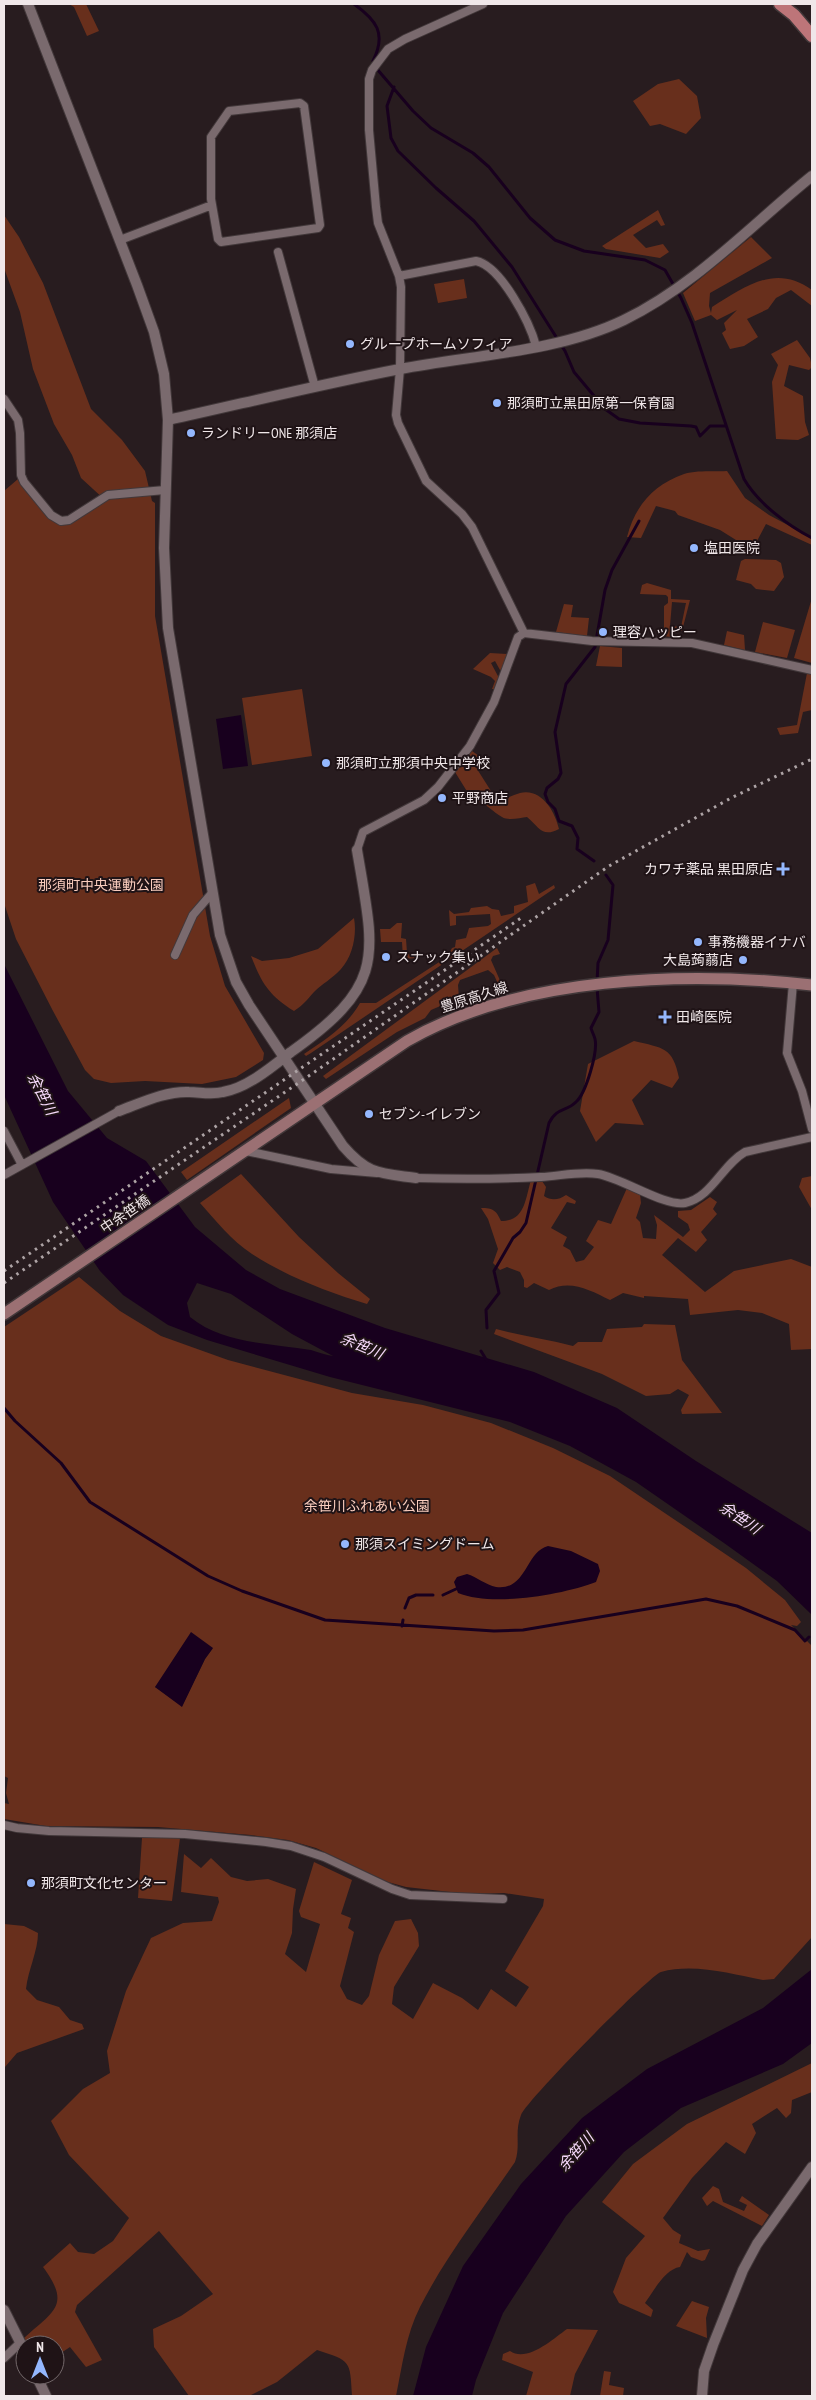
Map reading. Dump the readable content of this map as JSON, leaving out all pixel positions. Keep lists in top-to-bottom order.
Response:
{
  "streets": {
    "main road": ["豊原高久線", "中余笹橋"]
  },
  "crossings": [
    ["豊原高久線", "中余笹橋"]
  ],
  "water": ["余笹川"],
  "parks": ["那須町中央運動公園", "余笹川ふれあい公園"],
  "places": {
    "other": [
      "グループホームソフィア",
      "那須町立黒田原第一保育園",
      "ランドリーONE 那須店",
      "塩田医院",
      "理容ハッピー",
      "那須町立那須中央中学校",
      "平野商店",
      "事務機器イナバ",
      "スナック集い",
      "大島蒟蒻店",
      "セブン-イレブン",
      "那須スイミングドーム",
      "那須町文化センター"
    ],
    "health": ["カワチ薬品 黒田原店", "田崎医院"]
  },
  "north": "top"
}
